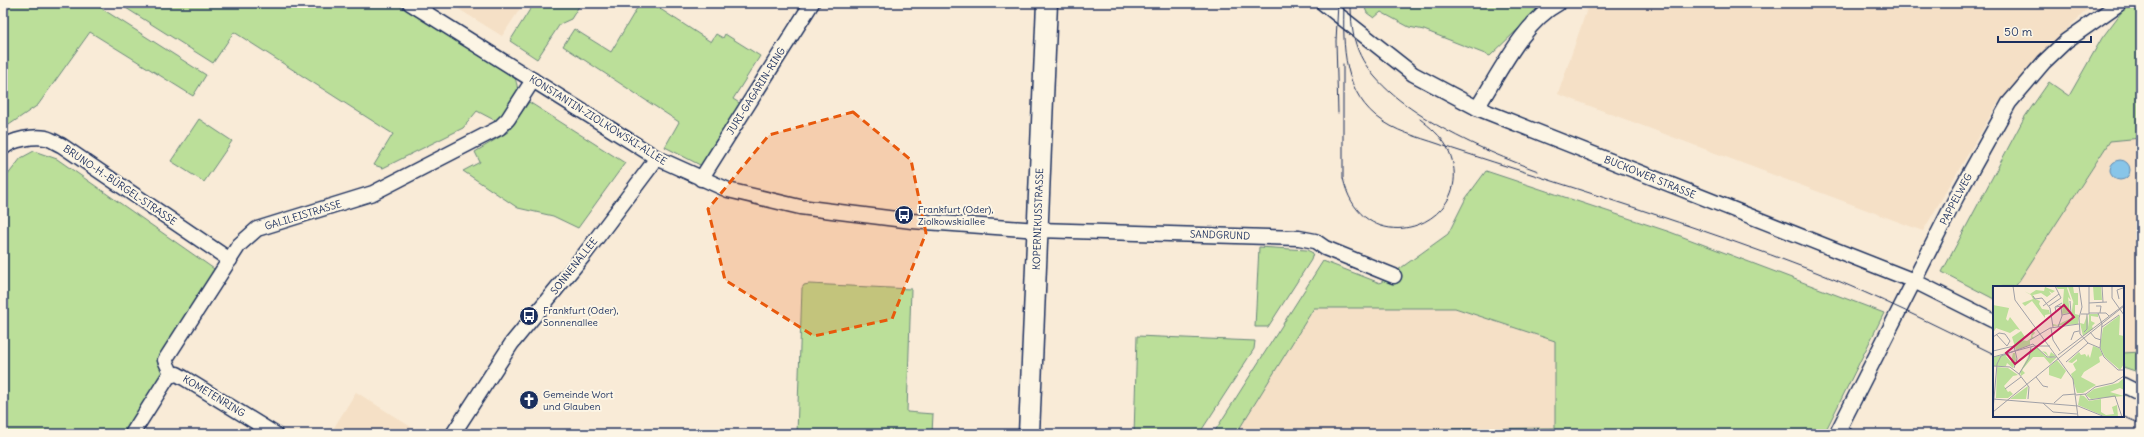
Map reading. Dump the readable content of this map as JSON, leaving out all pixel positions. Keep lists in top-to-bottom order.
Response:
{
  "streets": {
    "main road": ["KOPERNIKUSSTRASSE"],
    "street": [
      "JURI-GAGARIN-RING",
      "KONSTANTIN-ZIOLKOWSKI-ALLEE",
      "BUCKOWER STRASSE",
      "BRUNO-H.-BÜRGEL-STRASSE",
      "PAPPELWEG",
      "GALILEISTRASSE",
      "SANDGRUND",
      "SONNENALLEE",
      "KOMETENRING"
    ]
  },
  "crossings": [
    ["JURI-GAGARIN-RING", "KONSTANTIN-ZIOLKOWSKI-ALLEE"],
    ["KONSTANTIN-ZIOLKOWSKI-ALLEE", "GALILEISTRASSE"],
    ["KONSTANTIN-ZIOLKOWSKI-ALLEE", "KOPERNIKUSSTRASSE"],
    ["KONSTANTIN-ZIOLKOWSKI-ALLEE", "SANDGRUND"],
    ["KONSTANTIN-ZIOLKOWSKI-ALLEE", "SONNENALLEE"],
    ["BUCKOWER STRASSE", "PAPPELWEG"],
    ["BRUNO-H.-BÜRGEL-STRASSE", "GALILEISTRASSE"],
    ["GALILEISTRASSE", "KOMETENRING"],
    ["KOPERNIKUSSTRASSE", "SANDGRUND"]
  ],
  "places": {
    "bus stop": ["Frankfurt (Oder), Ziolkowskiallee", "Frankfurt (Oder), Sonnenallee"],
    "church": ["Gemeinde Wort und Glauben"]
  },
  "scale_bar": "50 m"
}
